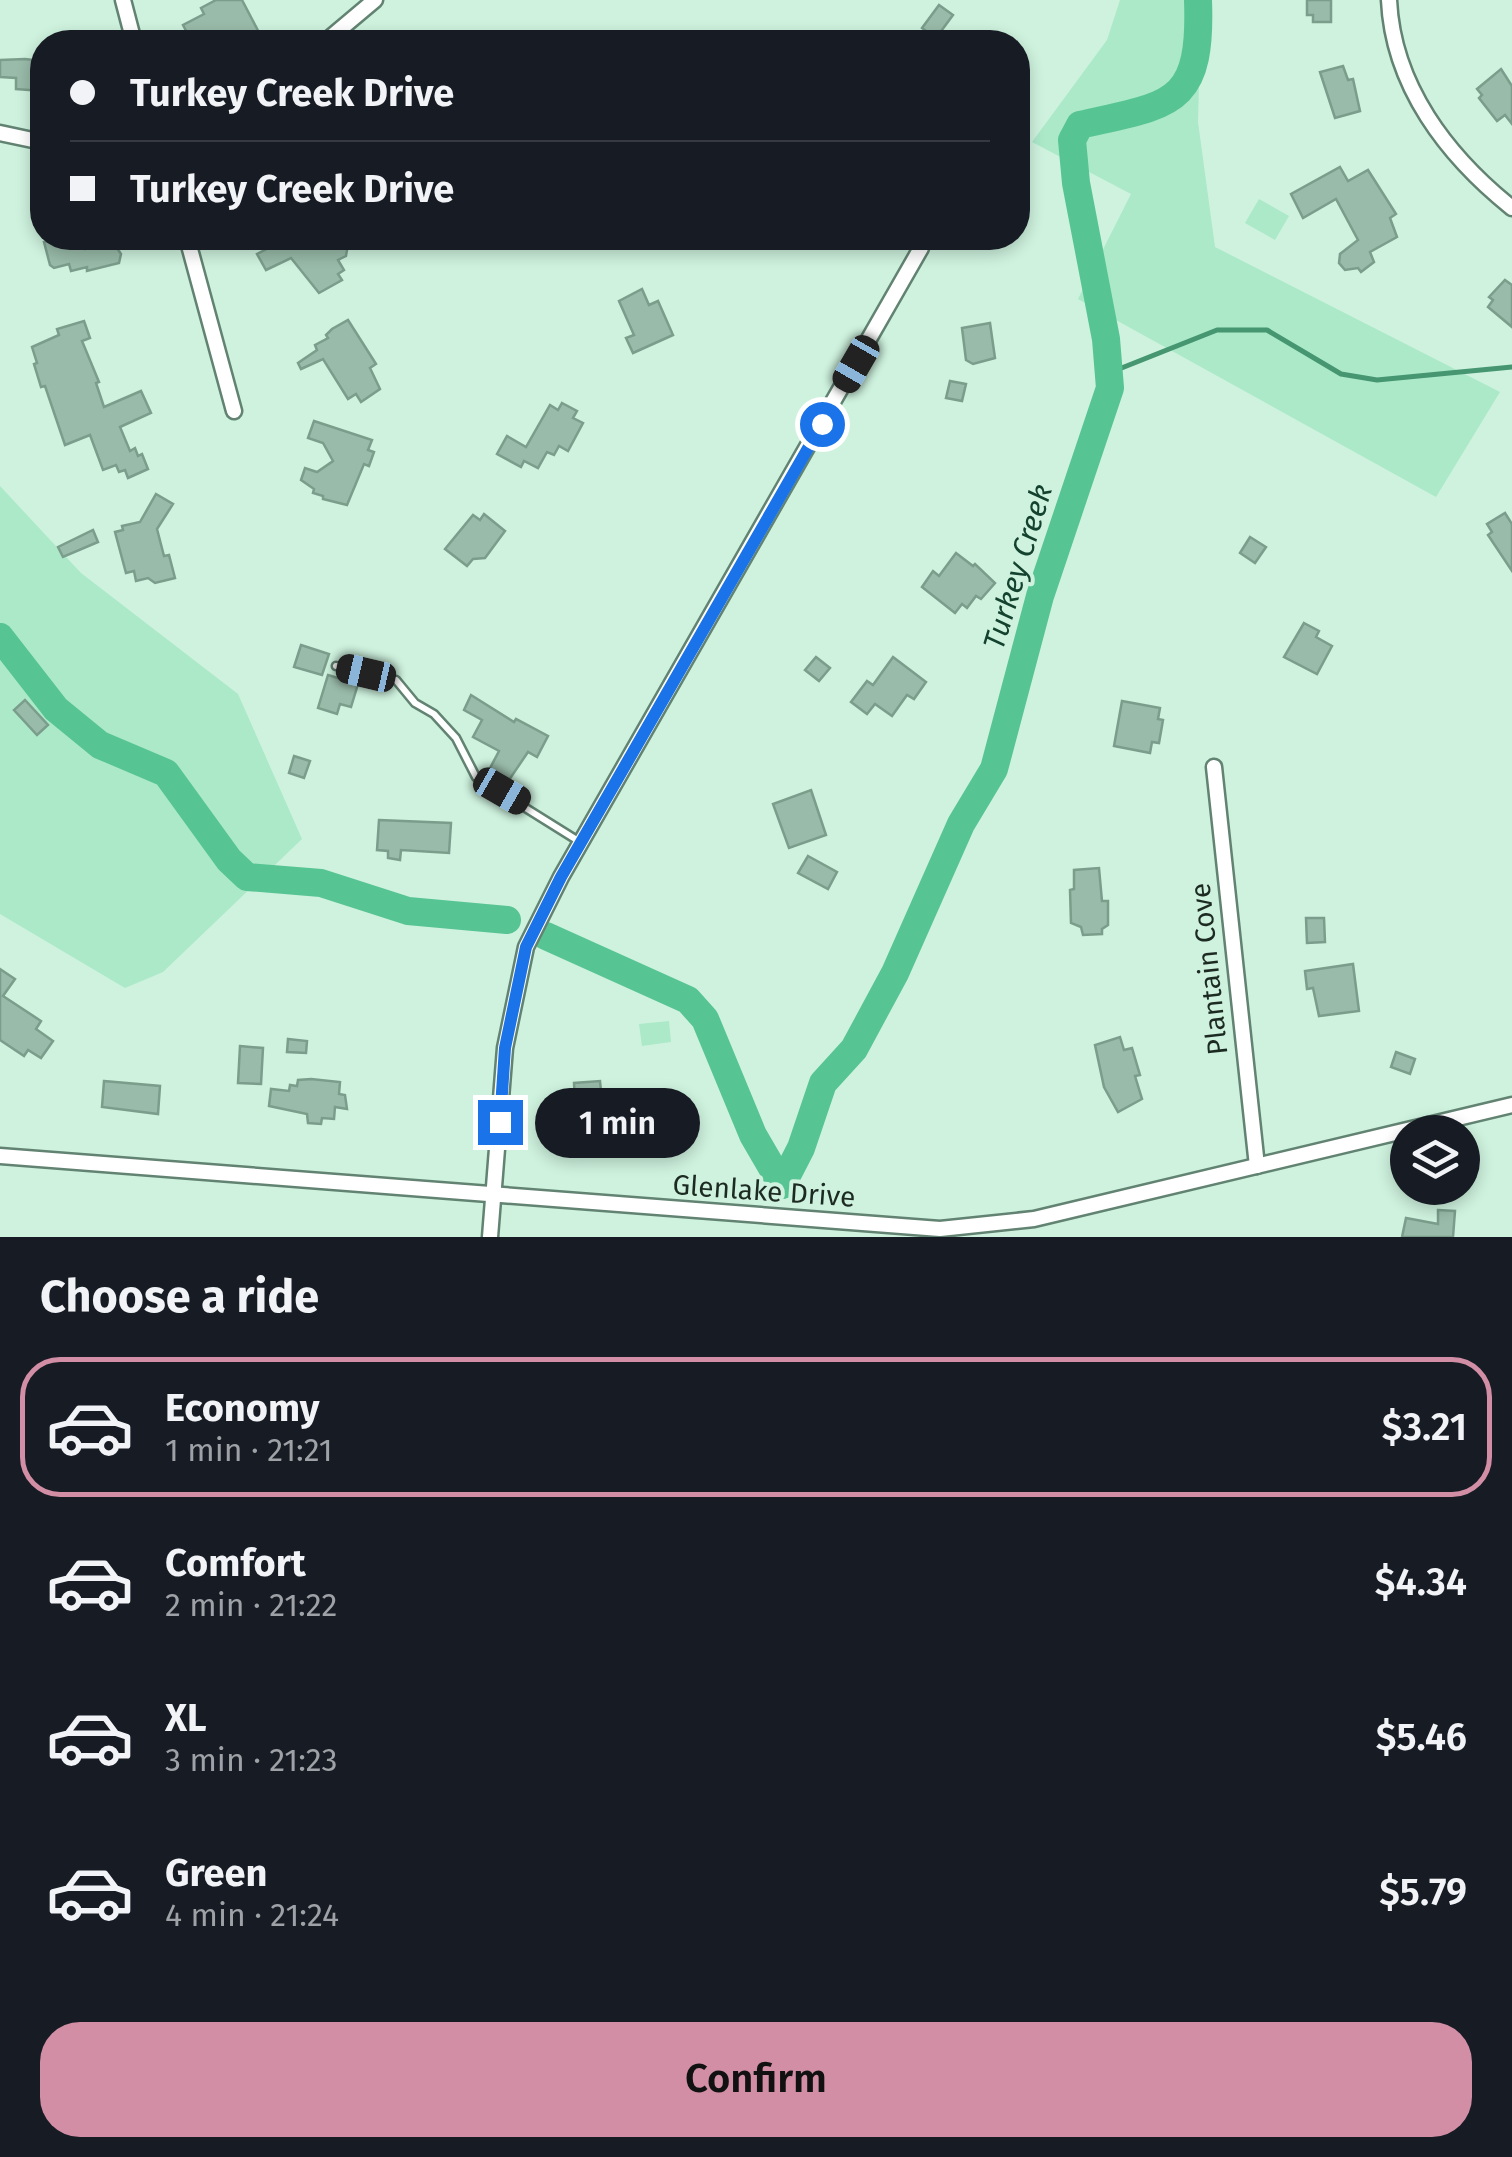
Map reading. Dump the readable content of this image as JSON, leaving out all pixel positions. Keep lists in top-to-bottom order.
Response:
{
  "streets": {
    "street": ["Plantain Cove", "Glenlake Drive"]
  },
  "crossings": [
    ["Plantain Cove", "Glenlake Drive"]
  ],
  "water": ["Turkey Creek"],
  "page": {
    "banner": ["Turkey Creek Drive", "Turkey Creek Drive"],
    "bubble": "1 min",
    "heading": "Choose a ride",
    "list": [
      {
        "name": "Economy",
        "note": "1 min · 21:21",
        "value": "$3.21"
      },
      {
        "name": "Comfort",
        "note": "2 min · 21:22",
        "value": "$4.34"
      },
      {
        "name": "XL",
        "note": "3 min · 21:23",
        "value": "$5.46"
      },
      {
        "name": "Green",
        "note": "4 min · 21:24",
        "value": "$5.79"
      }
    ],
    "buttons": "Confirm"
  }
}
